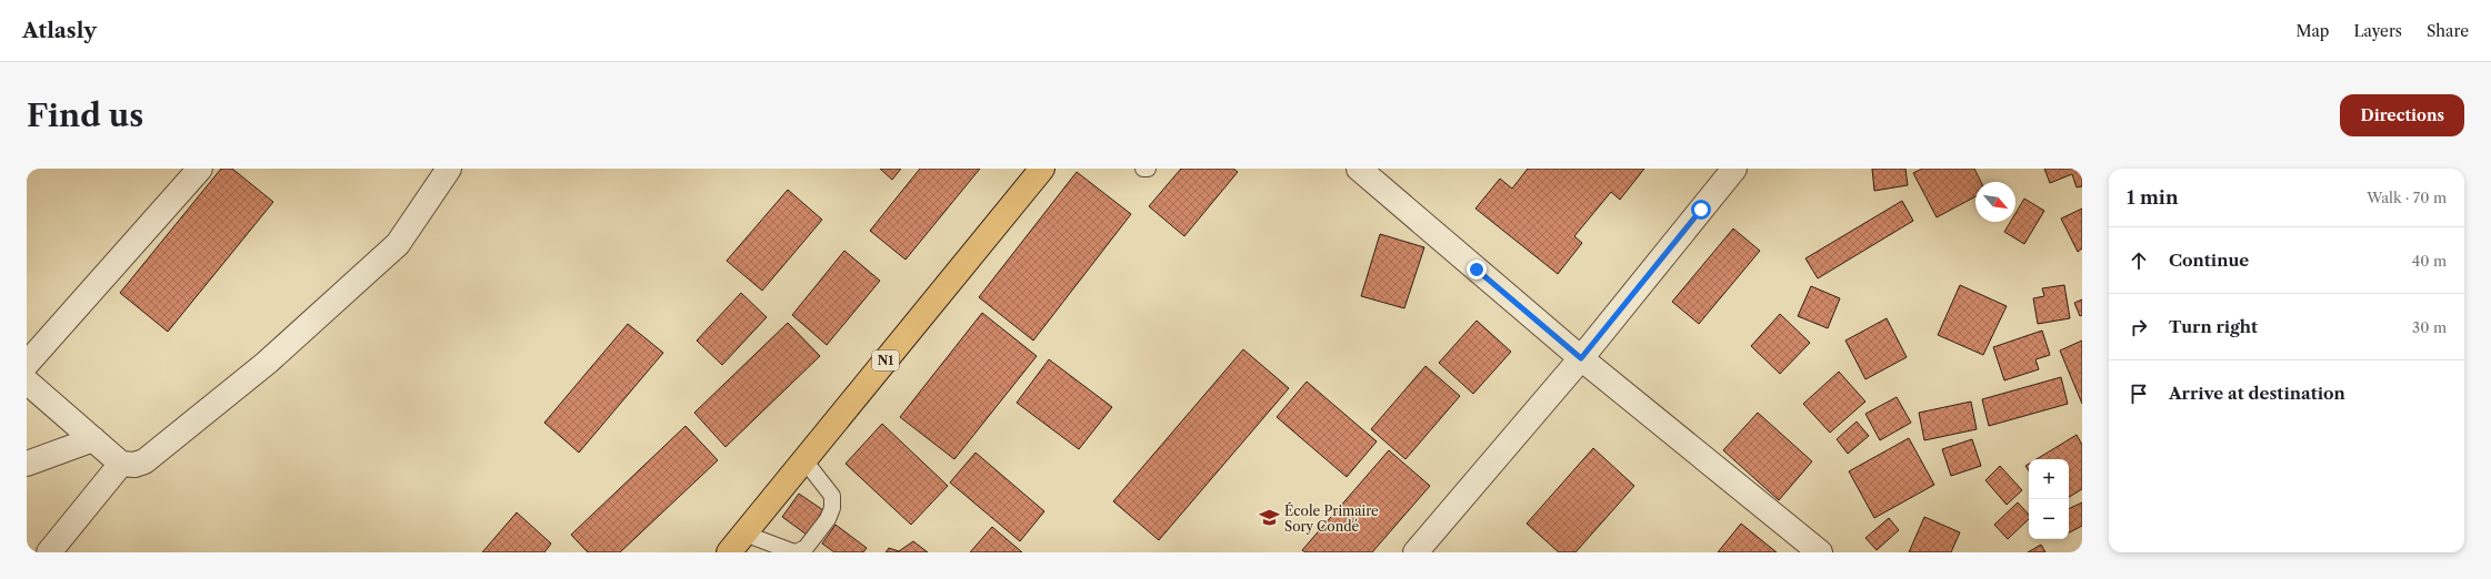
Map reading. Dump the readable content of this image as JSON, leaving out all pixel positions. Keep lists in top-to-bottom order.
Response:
{
  "streets": {
    "highway": ["N1"]
  },
  "places": {
    "school or university": ["École Primaire Sory Condé"]
  },
  "north": "bottom right",
  "page": {
    "header": "Atlasly",
    "nav": ["Map", "Layers", "Share"],
    "buttons": "Directions",
    "title": "Find us",
    "heading": ["1 min", "Walk · 70 m"],
    "list": [
      ["Continue", "40 m"],
      ["Turn right", "30 m"],
      "Arrive at destination"
    ],
    "map_buttons": ["+", "−"]
  }
}
